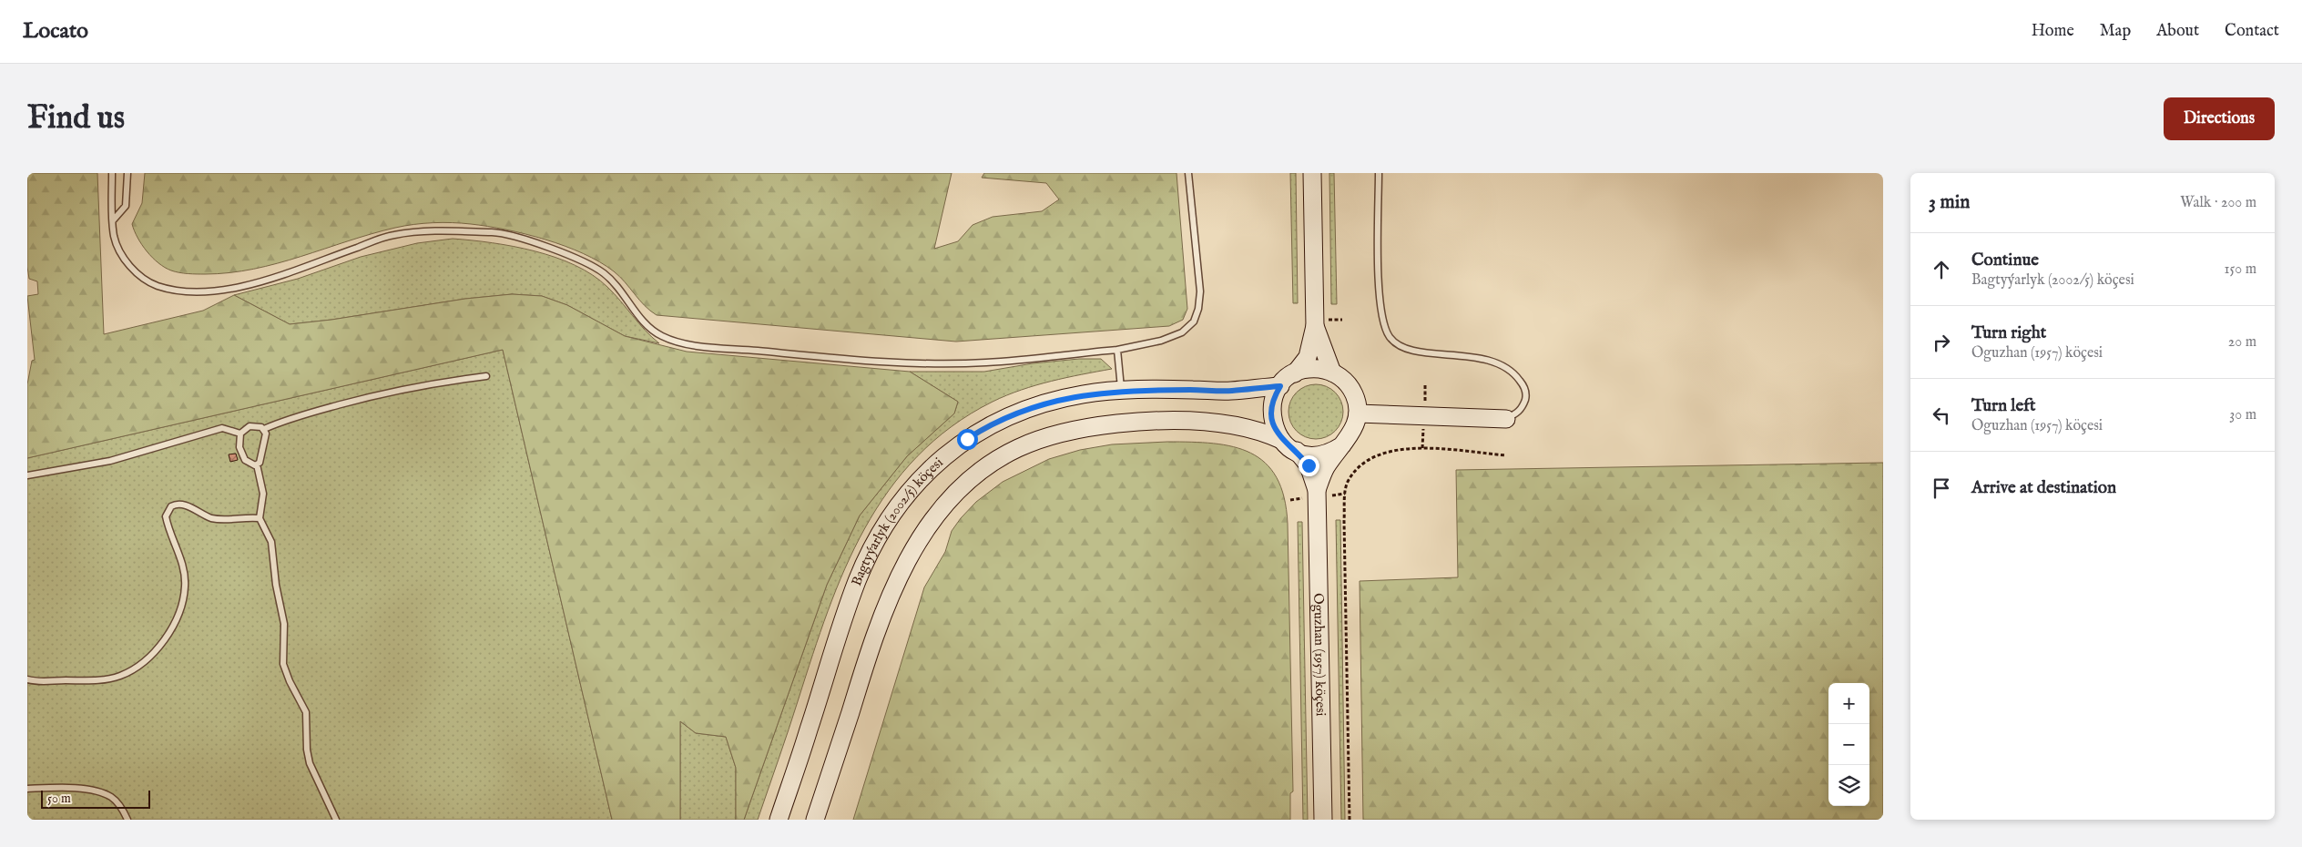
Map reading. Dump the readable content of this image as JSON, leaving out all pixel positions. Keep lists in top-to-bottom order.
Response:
{
  "streets": {
    "street": ["Bagtyýarlyk (2002/5) köçesi", "Oguzhan (1957) köçesi"]
  },
  "crossings": [
    ["Bagtyýarlyk (2002/5) köçesi", "Oguzhan (1957) köçesi"]
  ],
  "scale_bar": "50 m",
  "page": {
    "header": "Locato",
    "nav": [
      "Home",
      "Map",
      "About",
      "Contact"
    ],
    "buttons": "Directions",
    "title": "Find us",
    "heading": ["3 min", "Walk · 200 m"],
    "list": [
      ["Continue", "Bagtyýarlyk (2002/5) köçesi", "150 m"],
      ["Turn right", "Oguzhan (1957) köçesi", "20 m"],
      ["Turn left", "Oguzhan (1957) köçesi", "30 m"],
      "Arrive at destination"
    ],
    "map_buttons": ["+", "−"],
    "scale": "50 m"
  }
}
